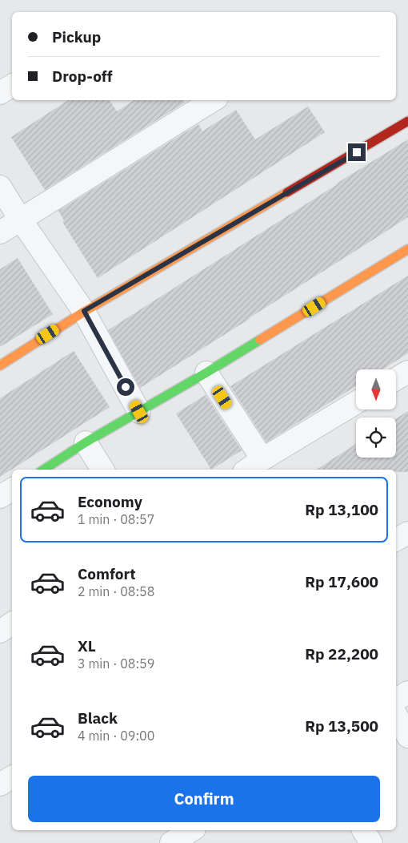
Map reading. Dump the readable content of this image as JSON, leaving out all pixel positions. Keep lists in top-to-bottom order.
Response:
{
  "north": "bottom",
  "page": {
    "banner": ["Pickup", "Drop-off"],
    "list": [
      {
        "name": "Economy",
        "note": "1 min · 08:57",
        "value": "Rp 13,100"
      },
      {
        "name": "Comfort",
        "note": "2 min · 08:58",
        "value": "Rp 17,600"
      },
      {
        "name": "XL",
        "note": "3 min · 08:59",
        "value": "Rp 22,200"
      },
      {
        "name": "Black",
        "note": "4 min · 09:00",
        "value": "Rp 13,500"
      }
    ],
    "buttons": "Confirm"
  }
}
